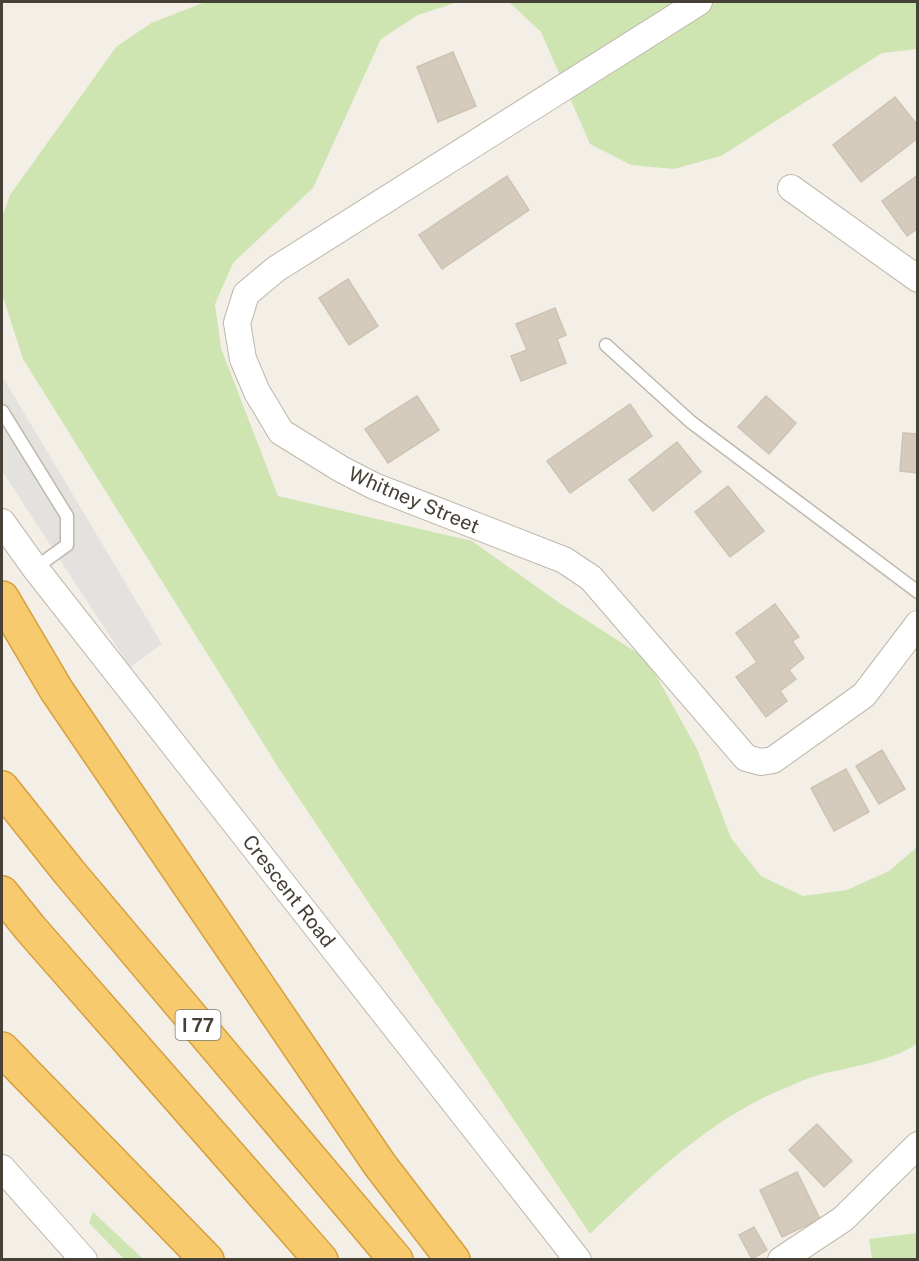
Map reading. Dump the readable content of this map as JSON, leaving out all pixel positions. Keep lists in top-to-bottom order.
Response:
{
  "streets": {
    "highway": ["I 77"],
    "street": ["Whitney Street", "Crescent Road"]
  }
}
